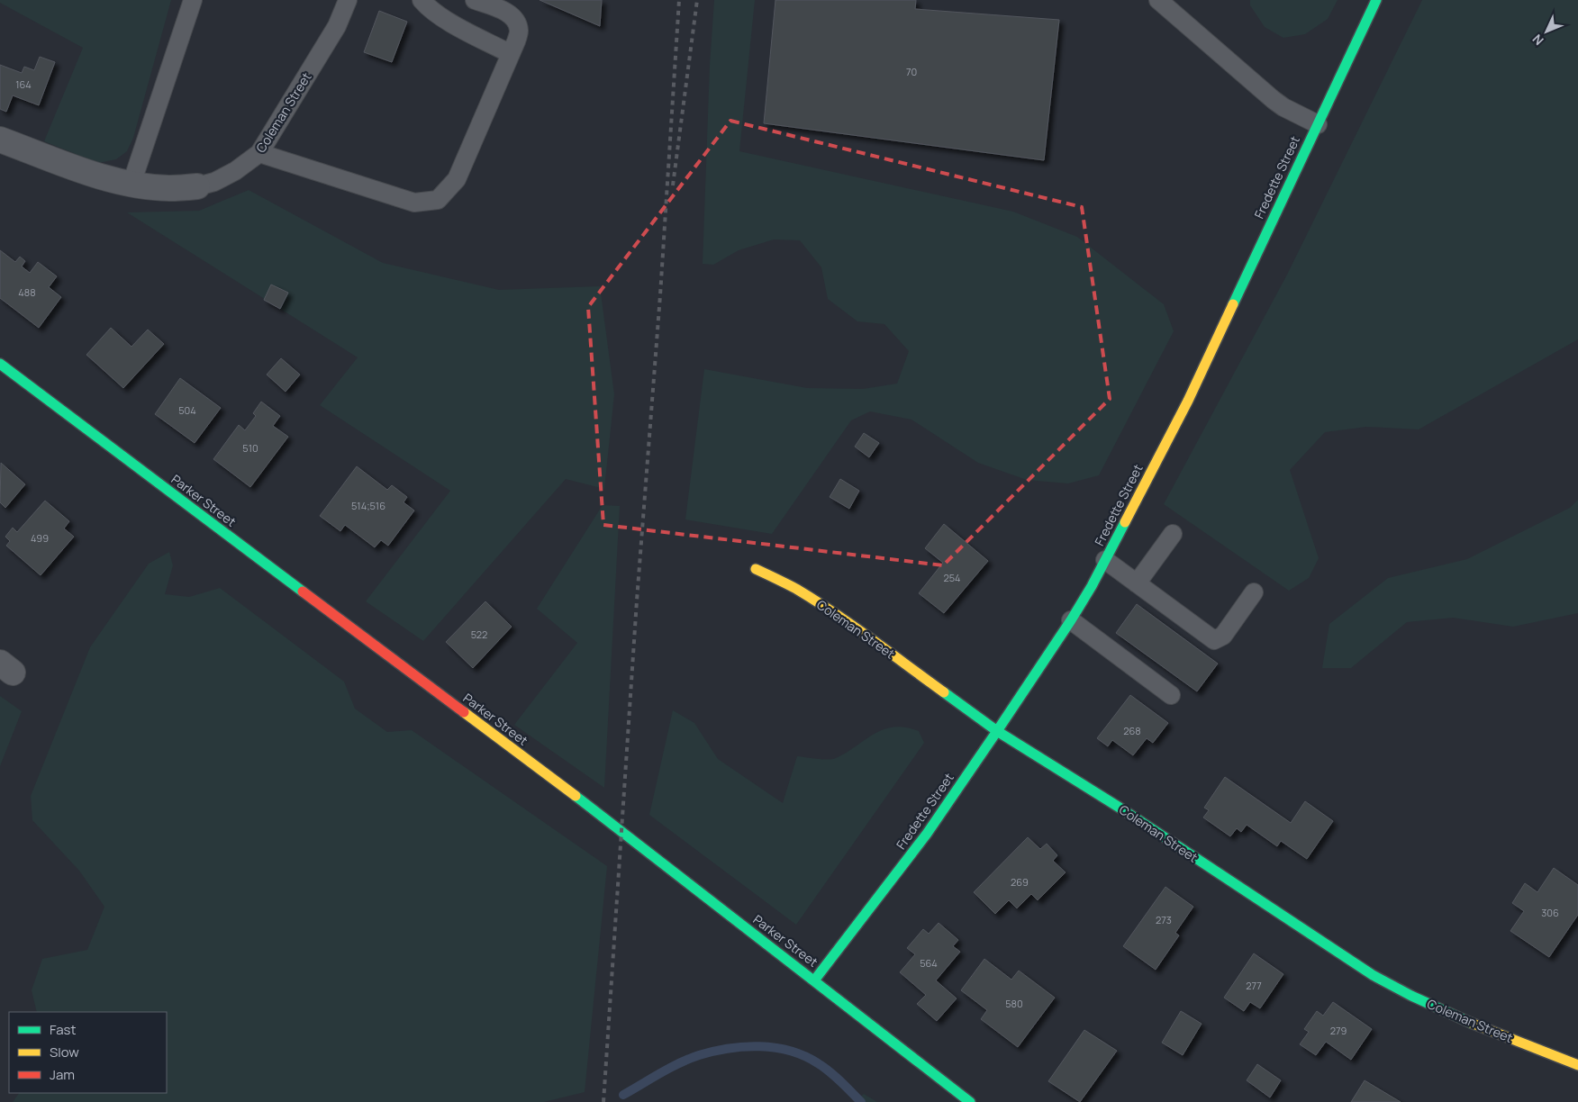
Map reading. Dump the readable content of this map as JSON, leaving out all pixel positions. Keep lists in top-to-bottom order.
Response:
{
  "streets": {
    "street": ["Coleman Street", "Fredette Street", "Parker Street"]
  },
  "crossings": [
    ["Coleman Street", "Fredette Street"],
    ["Fredette Street", "Parker Street"]
  ],
  "house_numbers": [
    "70",
    "164",
    "488",
    "504",
    "510",
    "514;516",
    "499",
    "254",
    "522",
    "268",
    "269",
    "306",
    "273",
    "564",
    "277",
    "580",
    "279"
  ],
  "legend": ["Fast", "Slow", "Jam"],
  "north": "bottom left"
}
